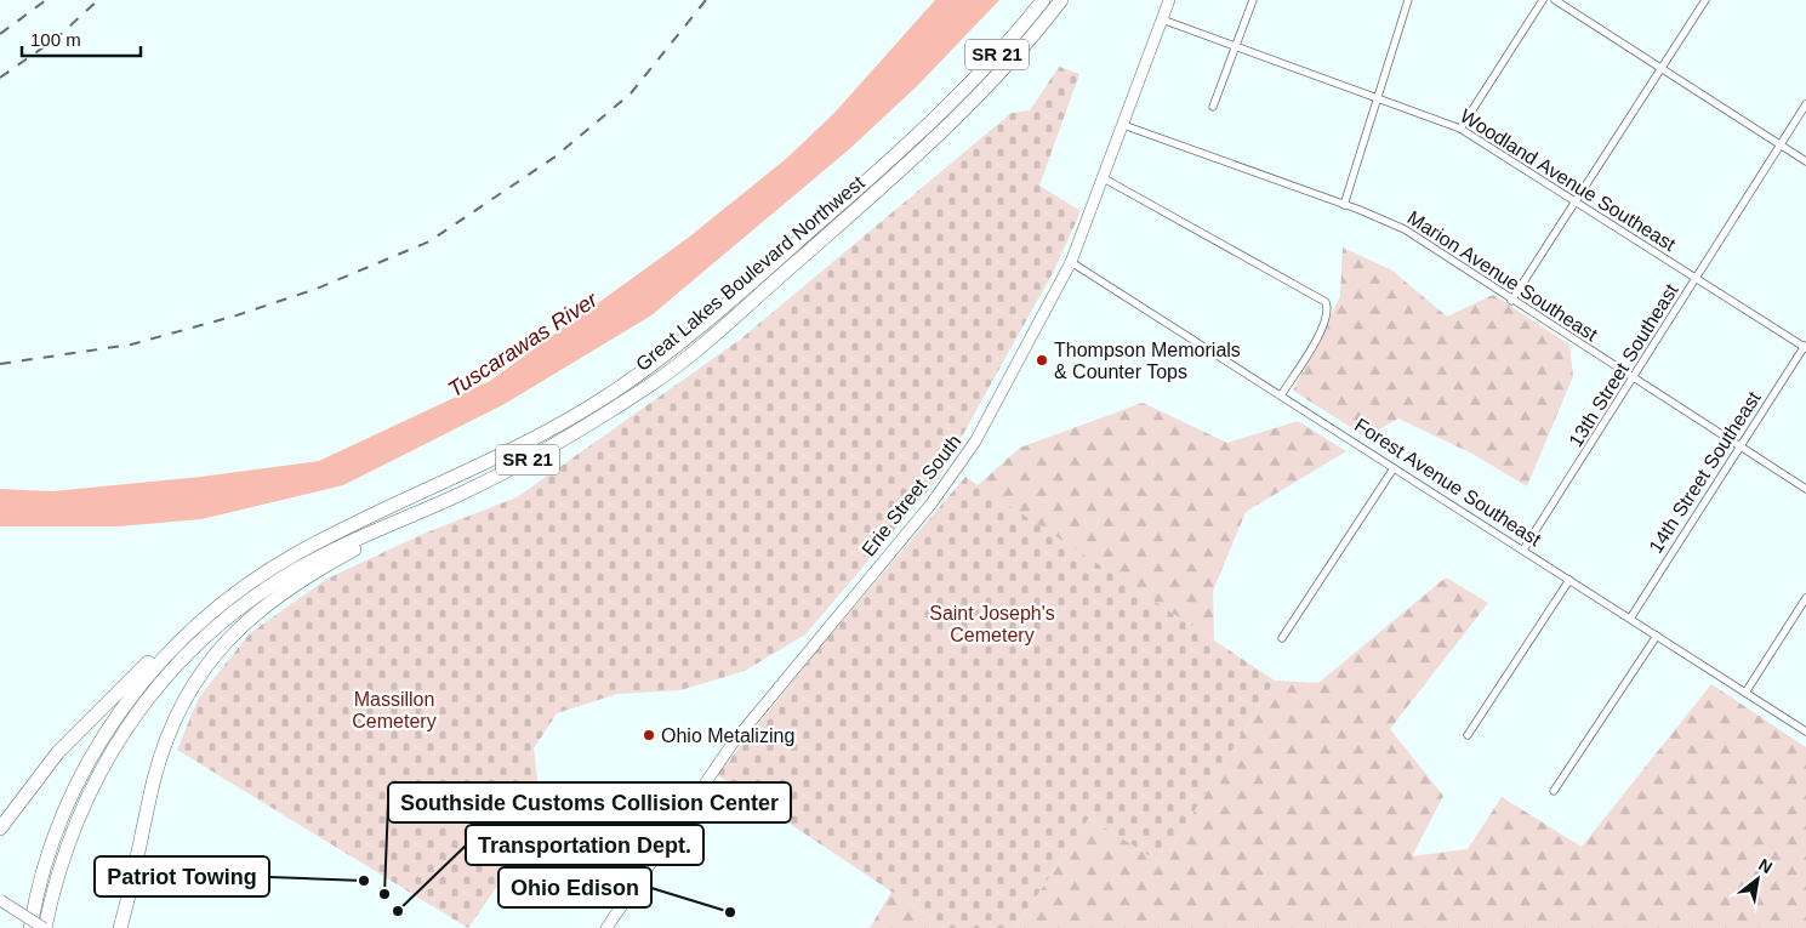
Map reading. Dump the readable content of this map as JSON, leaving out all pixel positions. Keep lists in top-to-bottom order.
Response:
{
  "streets": {
    "highway": ["SR 21", "Great Lakes Boulevard Northwest"],
    "main road": ["Erie Street South"],
    "street": [
      "Woodland Avenue Southeast",
      "Marion Avenue Southeast",
      "13th Street Southeast",
      "14th Street Southeast",
      "Forest Avenue Southeast"
    ]
  },
  "crossings": [
    ["Woodland Avenue Southeast", "13th Street Southeast"],
    ["Woodland Avenue Southeast", "14th Street Southeast"],
    ["Woodland Avenue Southeast", "Erie Street South"],
    ["Marion Avenue Southeast", "13th Street Southeast"],
    ["Marion Avenue Southeast", "14th Street Southeast"],
    ["Marion Avenue Southeast", "Erie Street South"],
    ["13th Street Southeast", "Forest Avenue Southeast"],
    ["14th Street Southeast", "Forest Avenue Southeast"],
    ["Forest Avenue Southeast", "Erie Street South"]
  ],
  "water": ["Tuscarawas River"],
  "parks": ["Saint Joseph's Cemetery", "Massillon Cemetery"],
  "places": [
    "Thompson Memorials & Counter Tops",
    "Ohio Metalizing",
    "Patriot Towing",
    "Southside Customs Collision Center",
    "Transportation Dept.",
    "Ohio Edison"
  ],
  "scale_bar": "100 m",
  "north": "top right"
}
